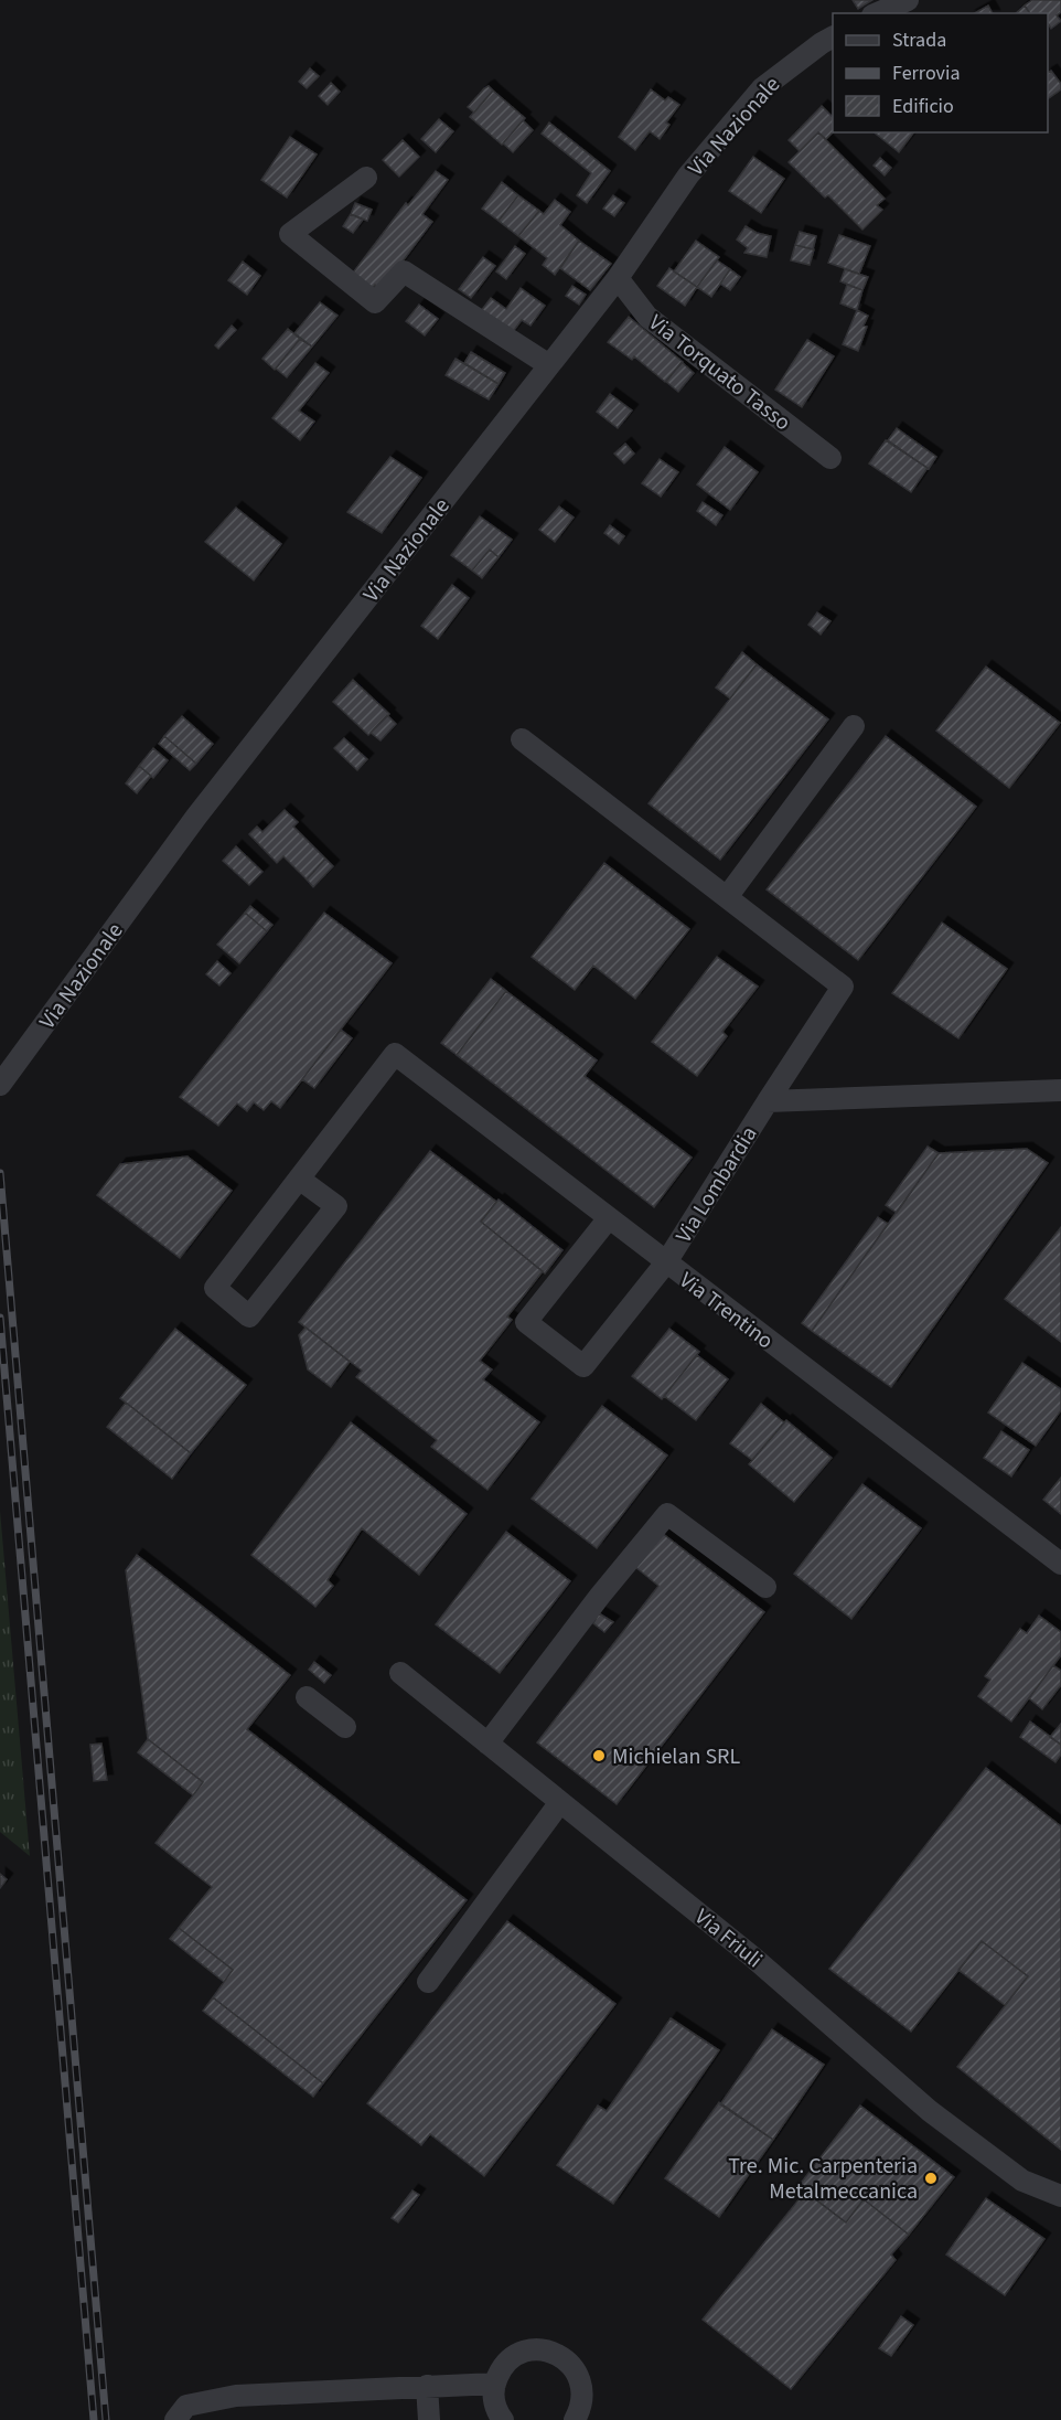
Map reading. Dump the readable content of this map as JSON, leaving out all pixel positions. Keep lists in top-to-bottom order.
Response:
{
  "streets": {
    "street": [
      "Via Nazionale",
      "Via Torquato Tasso",
      "Via Lombardia",
      "Via Trentino",
      "Via Friuli"
    ]
  },
  "crossings": [
    ["Via Nazionale", "Via Torquato Tasso"],
    ["Via Lombardia", "Via Trentino"]
  ],
  "places": ["Michielan SRL", "Tre. Mic. Carpenteria Metalmeccanica"],
  "legend": ["Strada", "Ferrovia", "Edificio"]
}
